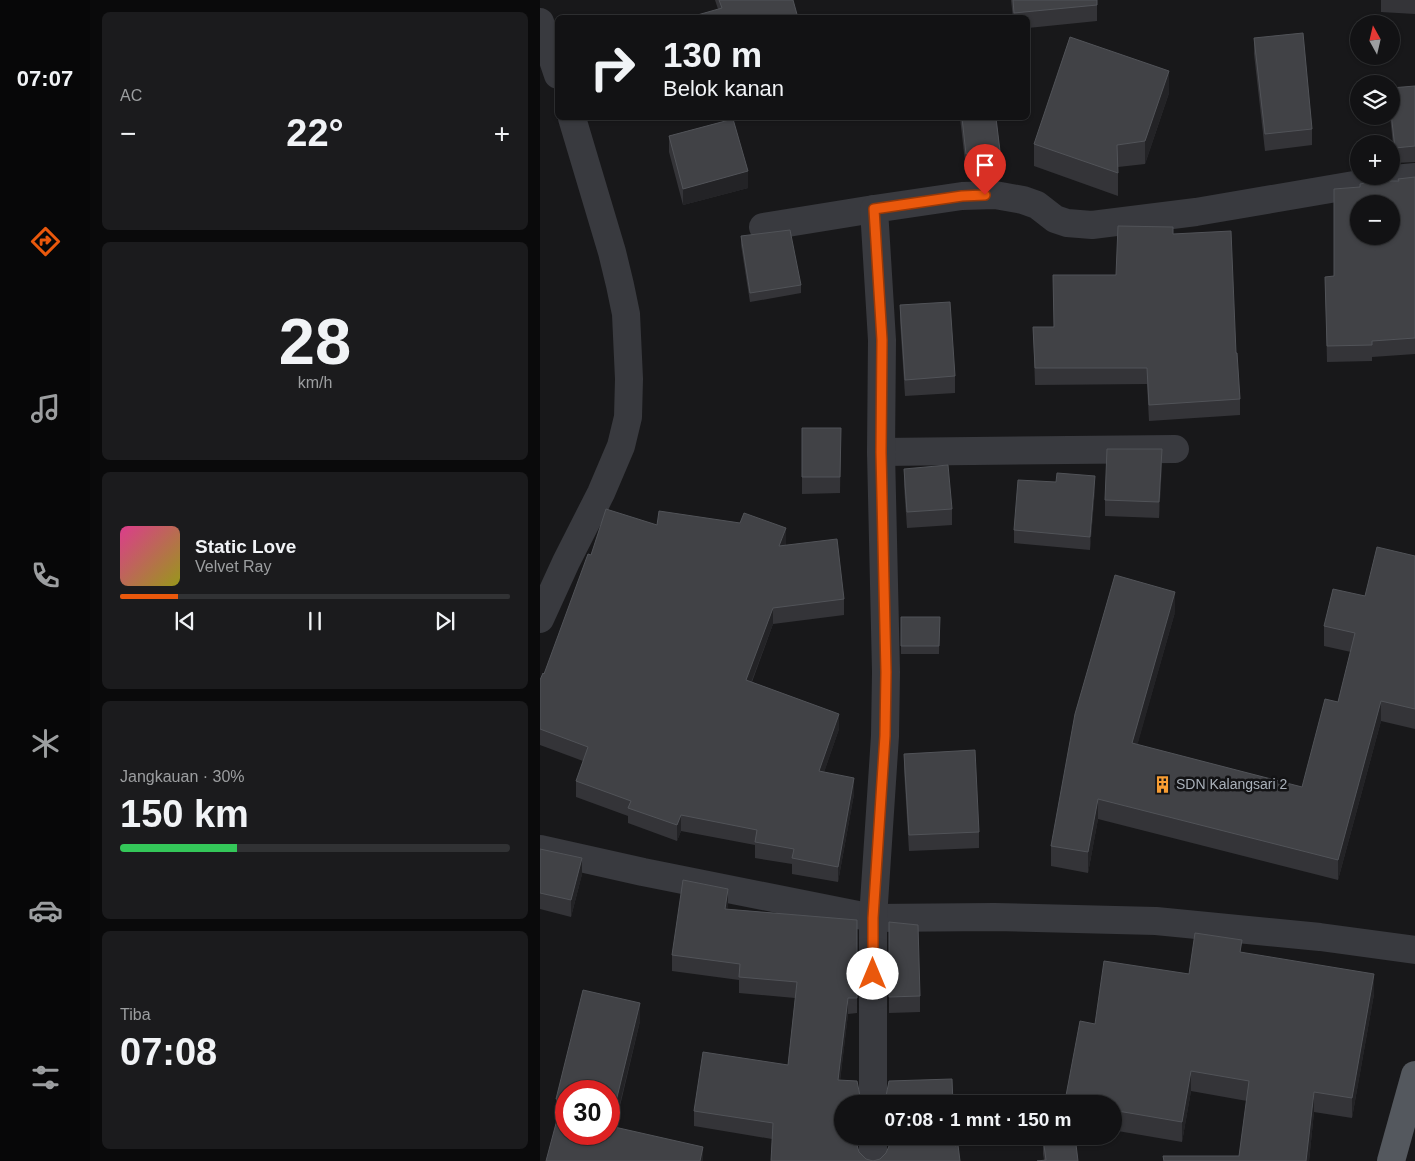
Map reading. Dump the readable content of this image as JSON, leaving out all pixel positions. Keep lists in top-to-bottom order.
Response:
{
  "places": {
    "building": ["SDN Kalangsari 2"]
  },
  "north": "top",
  "page": {
    "tabs": "07:07",
    "tile": [
      "AC",
      ["28", "km/h"],
      ["Jangkauan · 30%", "150 km"],
      ["Tiba", "07:08"]
    ],
    "map_buttons": ["+", "−"],
    "turn": ["130 m", "Belok kanan"],
    "heat": ["−", "22°", "+"],
    "song": ["Static Love", "Velvet Ray"],
    "limit": "30",
    "trip": "07:08 · 1 mnt · 150 m"
  }
}
